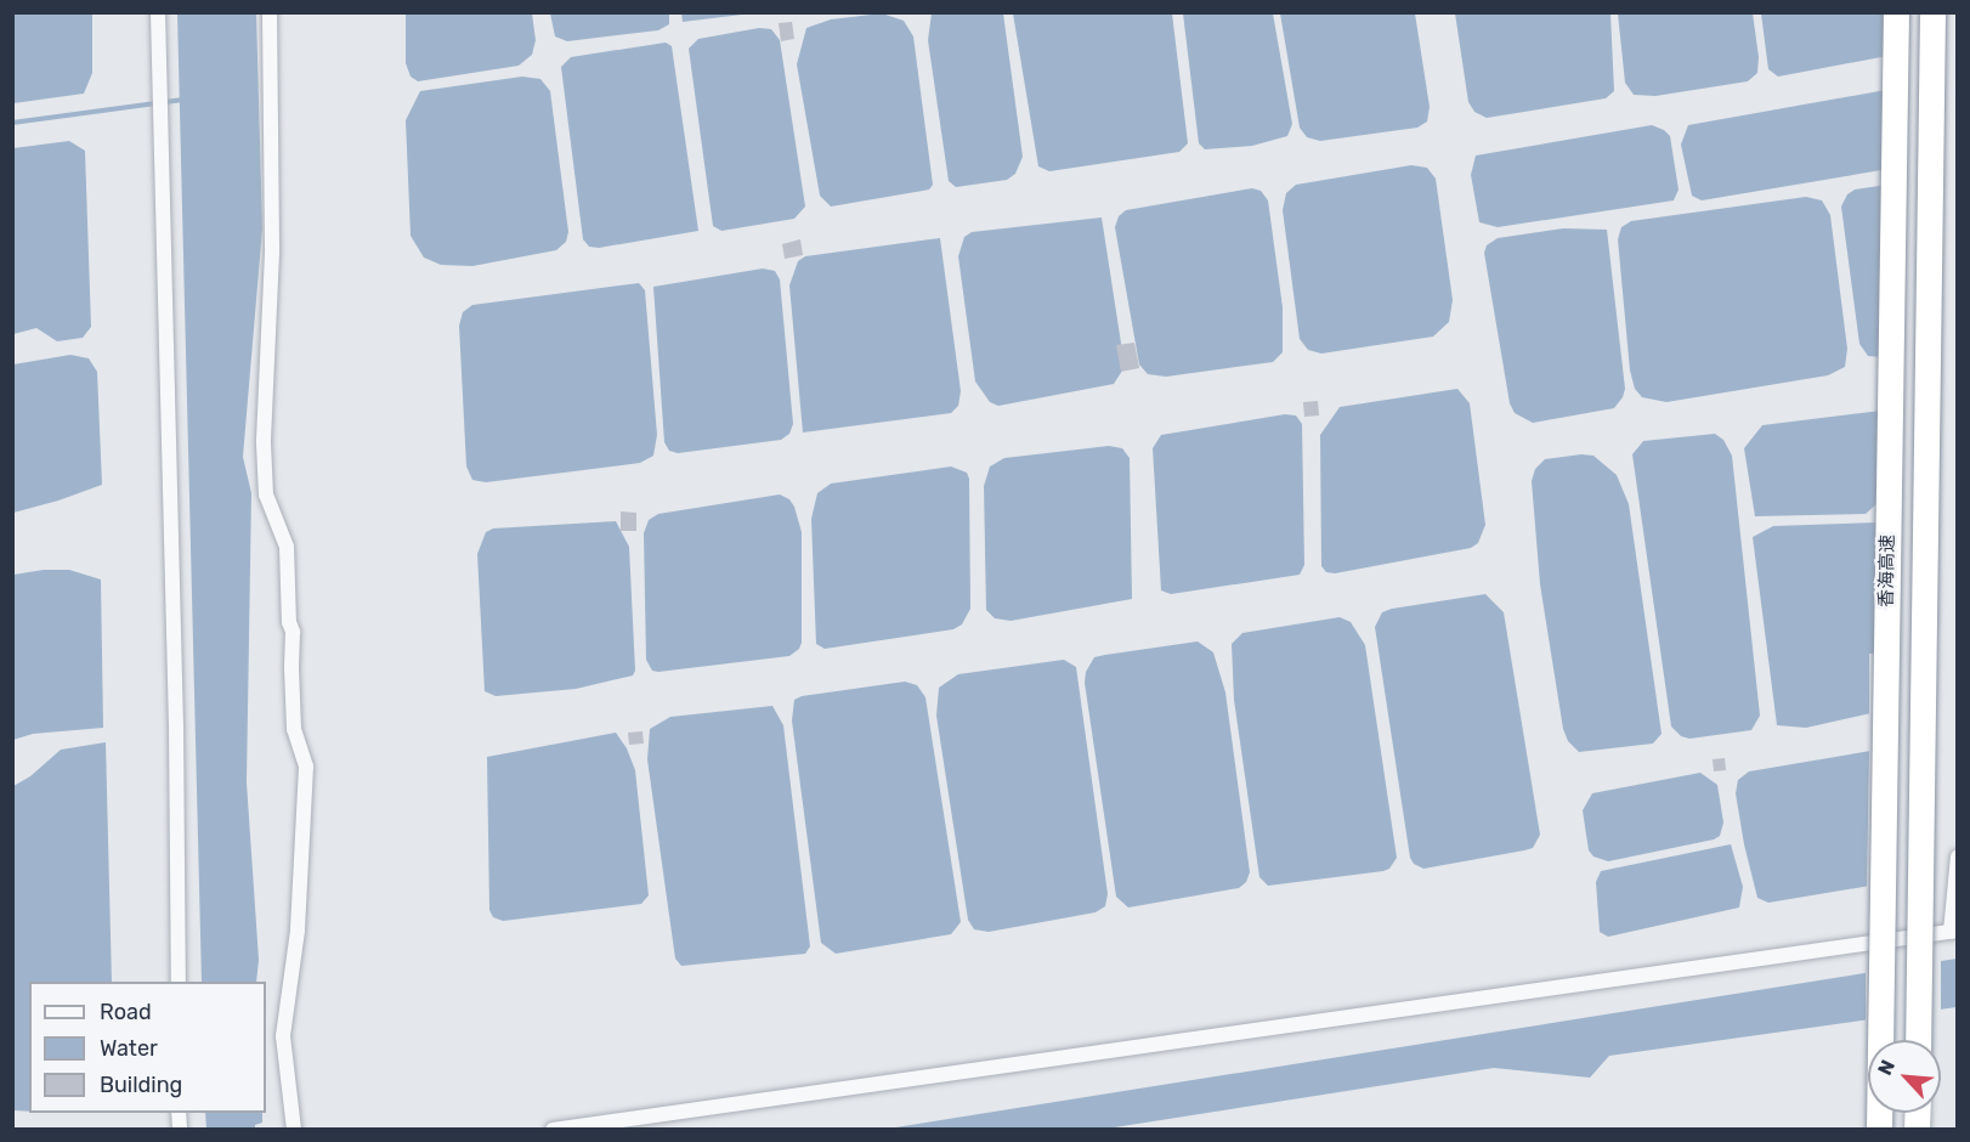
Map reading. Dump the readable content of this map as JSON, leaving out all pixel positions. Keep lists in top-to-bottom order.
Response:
{
  "streets": {
    "highway": ["香海高速"]
  },
  "legend": ["Road", "Water", "Building"],
  "north": "top left"
}
